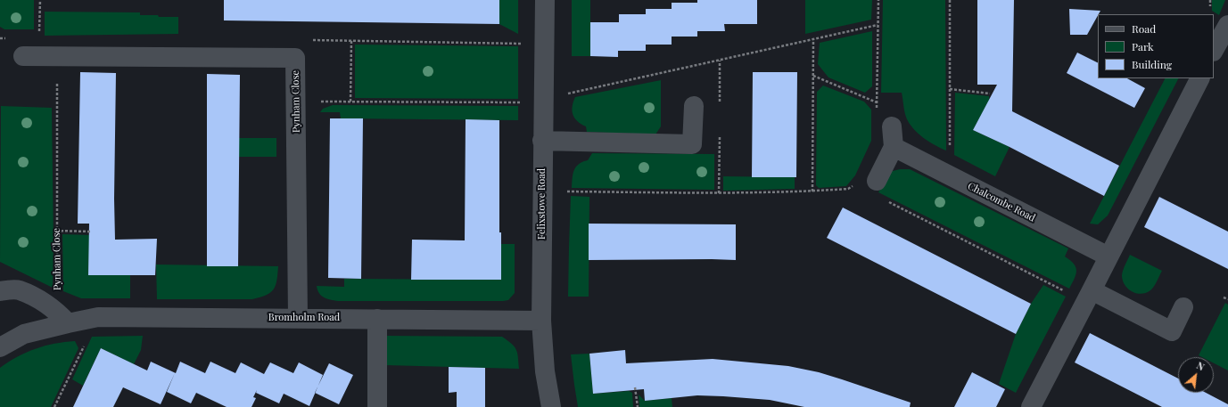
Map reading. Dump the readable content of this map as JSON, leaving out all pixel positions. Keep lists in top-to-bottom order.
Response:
{
  "streets": {
    "street": [
      "Pynham Close",
      "Chalcombe Road",
      "Felixstowe Road",
      "Bromholm Road"
    ]
  },
  "crossings": [
    ["Pynham Close", "Bromholm Road"],
    ["Felixstowe Road", "Bromholm Road"]
  ],
  "legend": ["Road", "Park", "Building"],
  "north": "top right"
}
